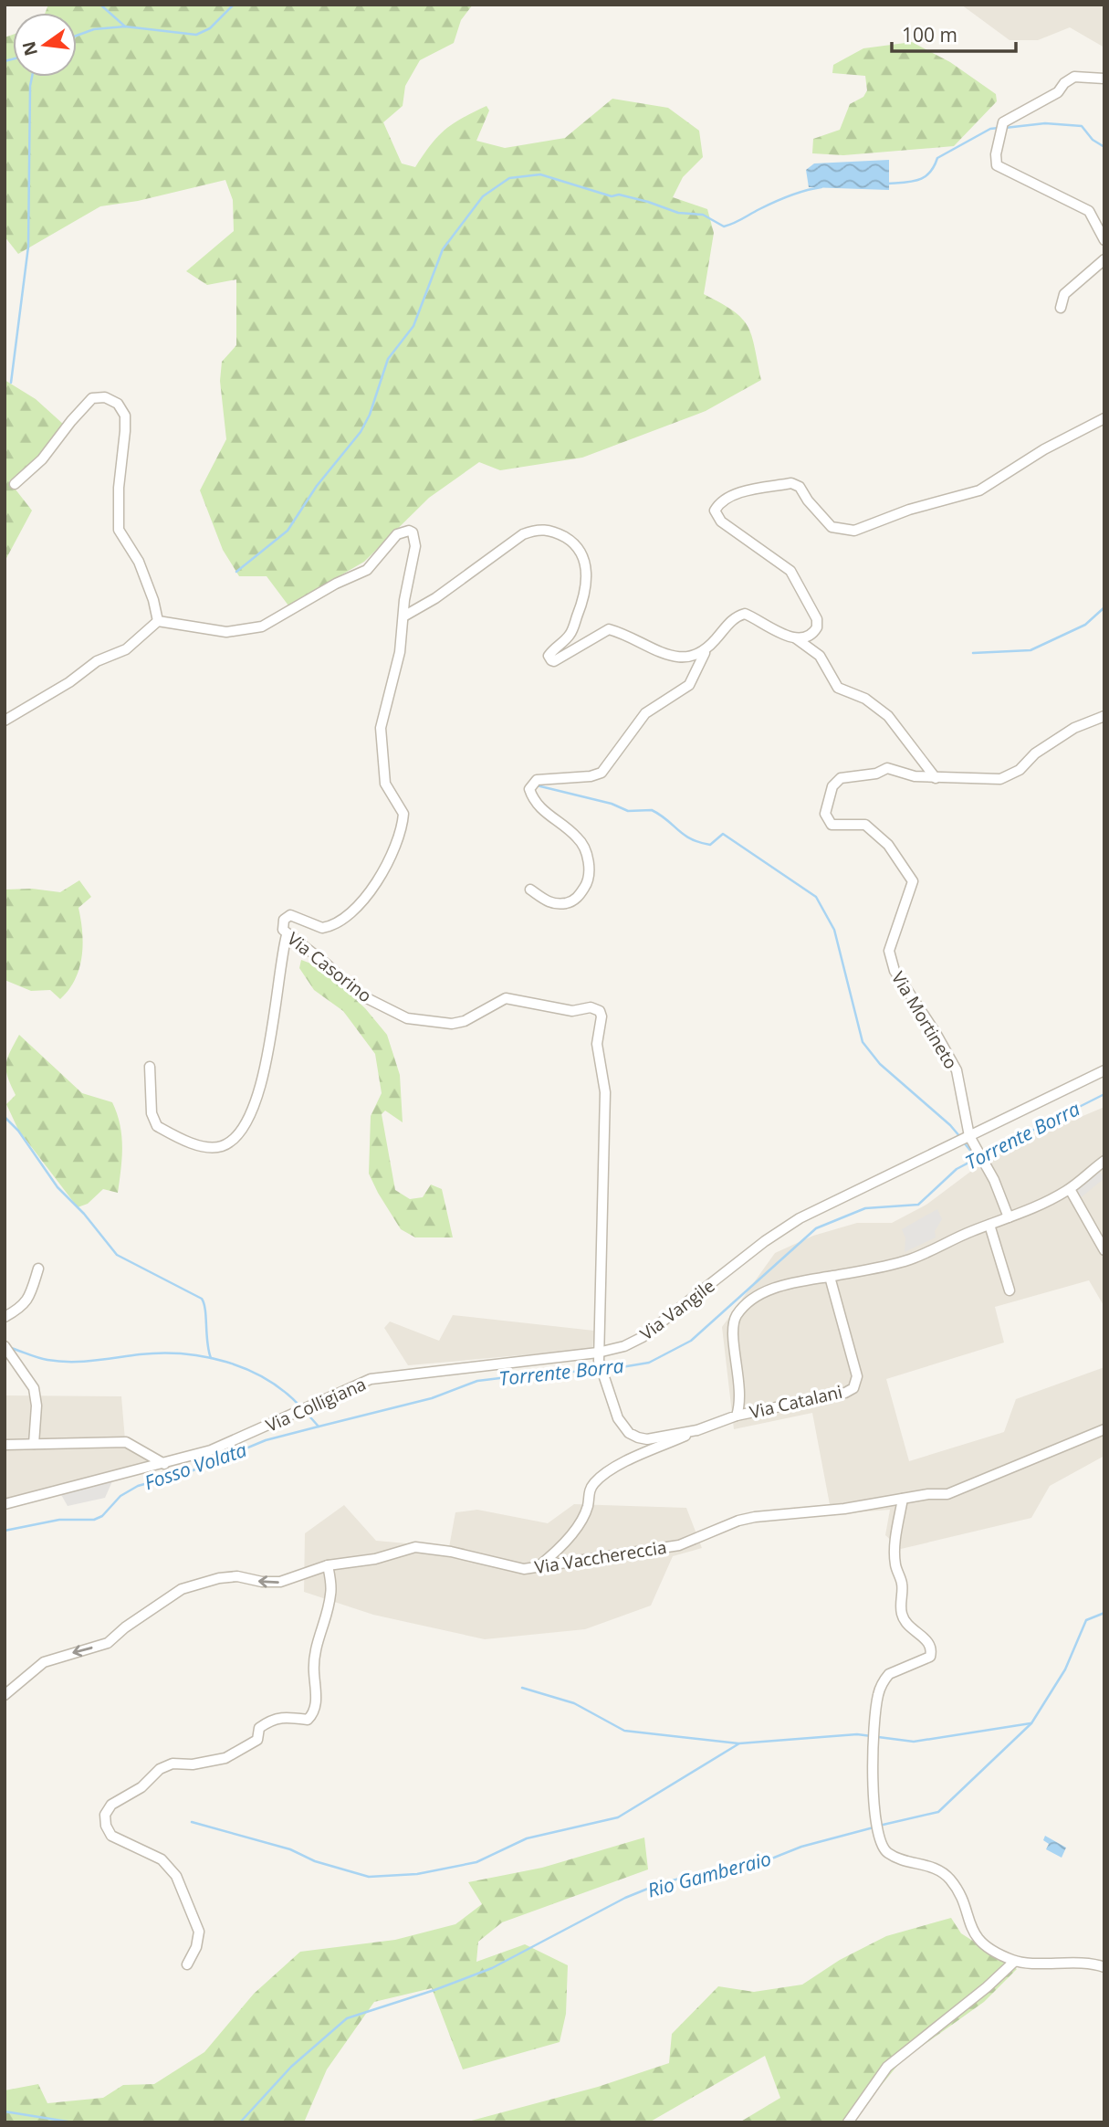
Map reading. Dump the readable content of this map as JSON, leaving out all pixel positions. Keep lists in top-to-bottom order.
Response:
{
  "streets": {
    "street": [
      "Via Casorino",
      "Via Mortineto",
      "Via Vangile",
      "Via Catalani",
      "Via Colligiana",
      "Via Vacchereccia"
    ]
  },
  "crossings": [
    ["Via Casorino", "Via Vangile"],
    ["Via Casorino", "Via Colligiana"],
    ["Via Mortineto", "Via Vangile"],
    ["Via Vangile", "Via Colligiana"]
  ],
  "water": ["Torrente Borra", "Fosso Volata", "Rio Gamberaio"],
  "scale_bar": "100 m",
  "north": "left"
}
